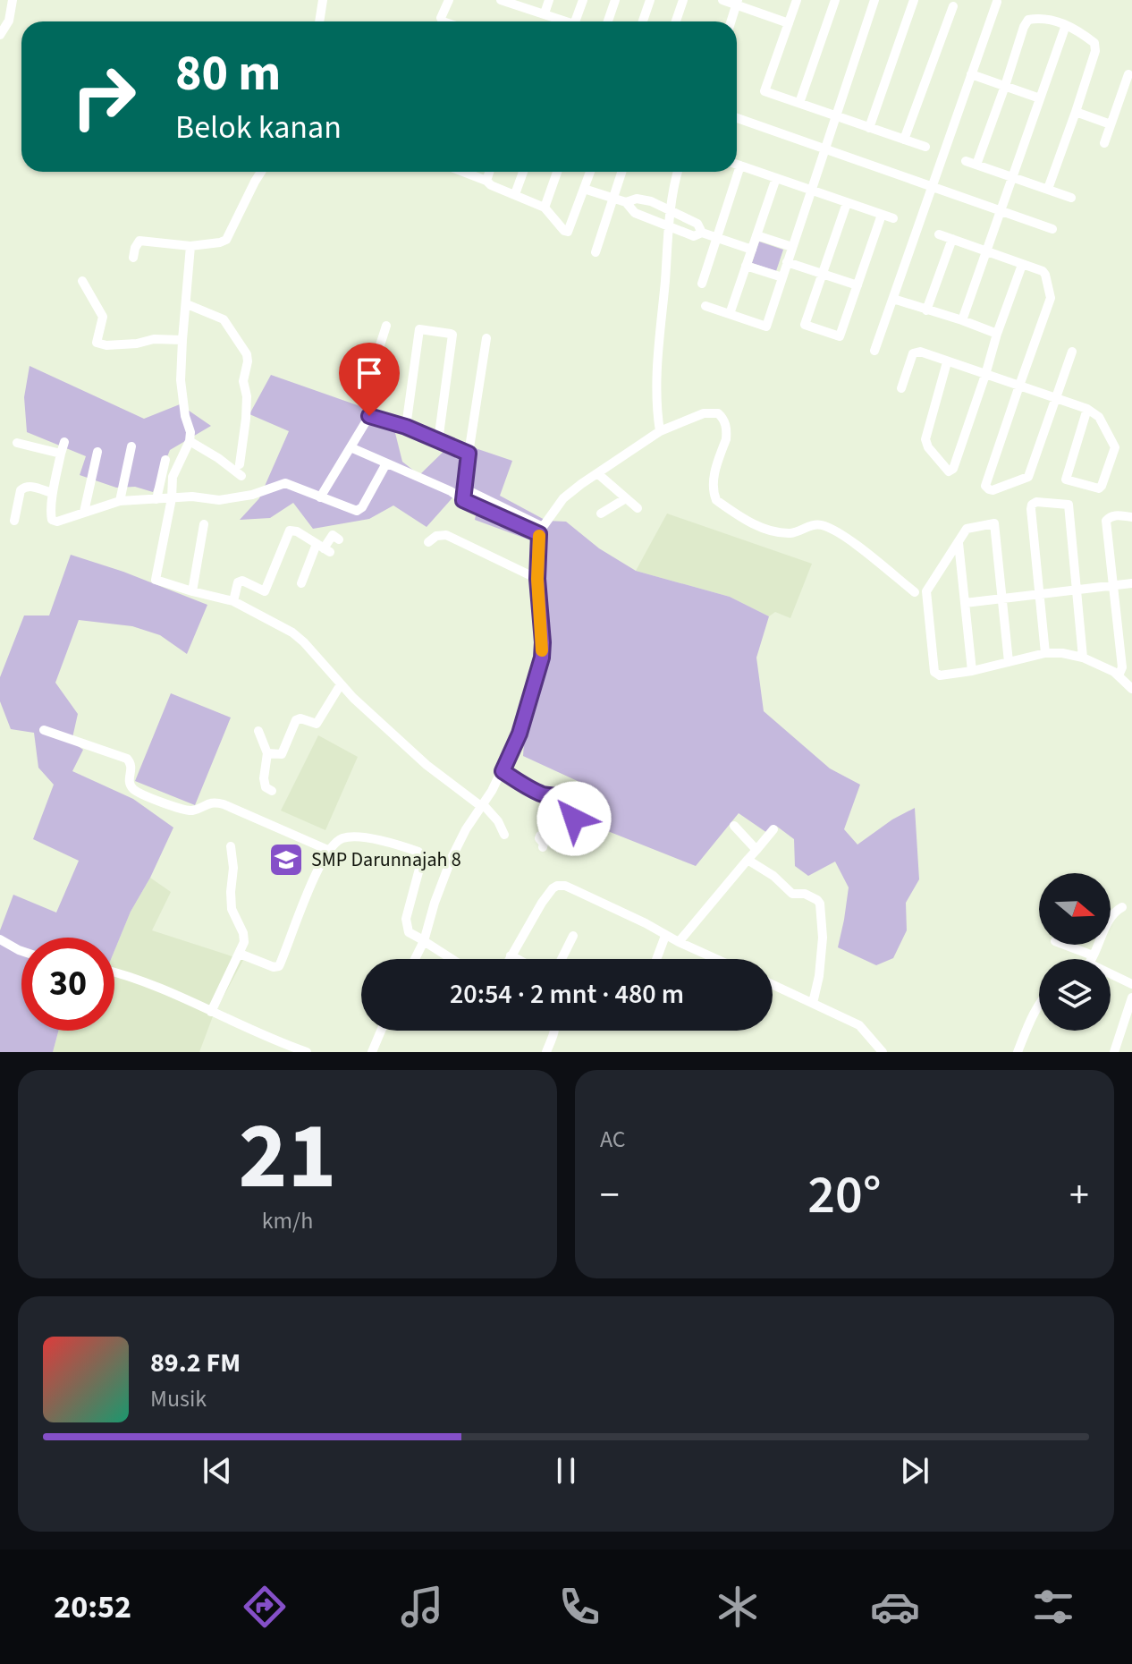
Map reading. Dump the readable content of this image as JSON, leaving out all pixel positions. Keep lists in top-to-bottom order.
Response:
{
  "places": {
    "school or university": ["SMP Darunnajah 8"]
  },
  "north": "right",
  "page": {
    "turn": ["80 m", "Belok kanan"],
    "limit": "30",
    "trip": "20:54 · 2 mnt · 480 m",
    "tile": [
      ["21", "km/h"],
      "AC"
    ],
    "heat": ["−", "20°", "+"],
    "song": ["89.2 FM", "Musik"],
    "tabs": "20:52"
  }
}
